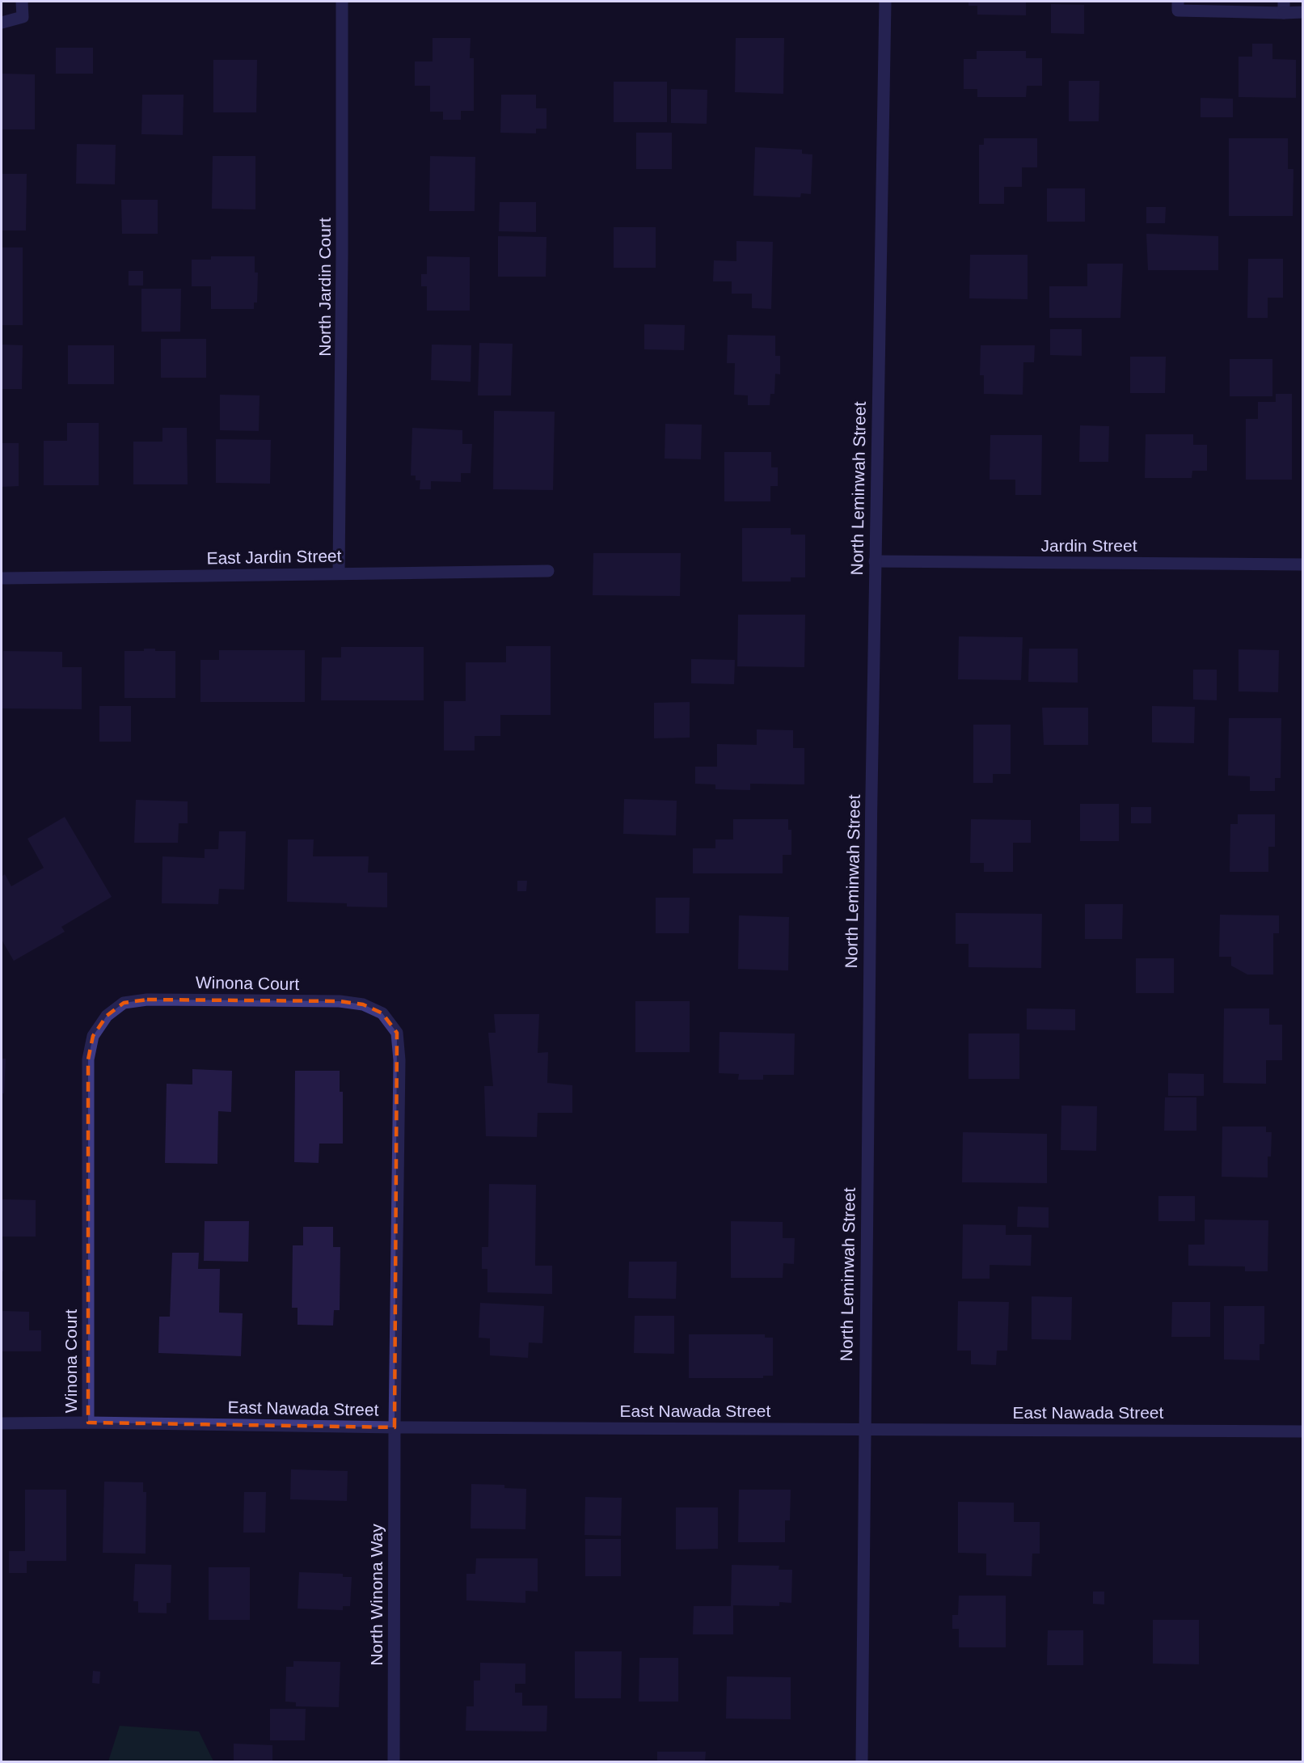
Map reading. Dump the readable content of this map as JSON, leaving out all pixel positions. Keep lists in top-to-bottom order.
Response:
{
  "streets": {
    "street": [
      "North Jardin Court",
      "North Leminwah Street",
      "Jardin Street",
      "East Jardin Street",
      "Winona Court",
      "East Nawada Street",
      "North Winona Way"
    ]
  },
  "crossings": [
    ["North Jardin Court", "East Jardin Street"],
    ["North Leminwah Street", "Jardin Street"],
    ["North Leminwah Street", "East Nawada Street"],
    ["Winona Court", "East Nawada Street"],
    ["Winona Court", "North Winona Way"],
    ["East Nawada Street", "North Winona Way"]
  ]
}
